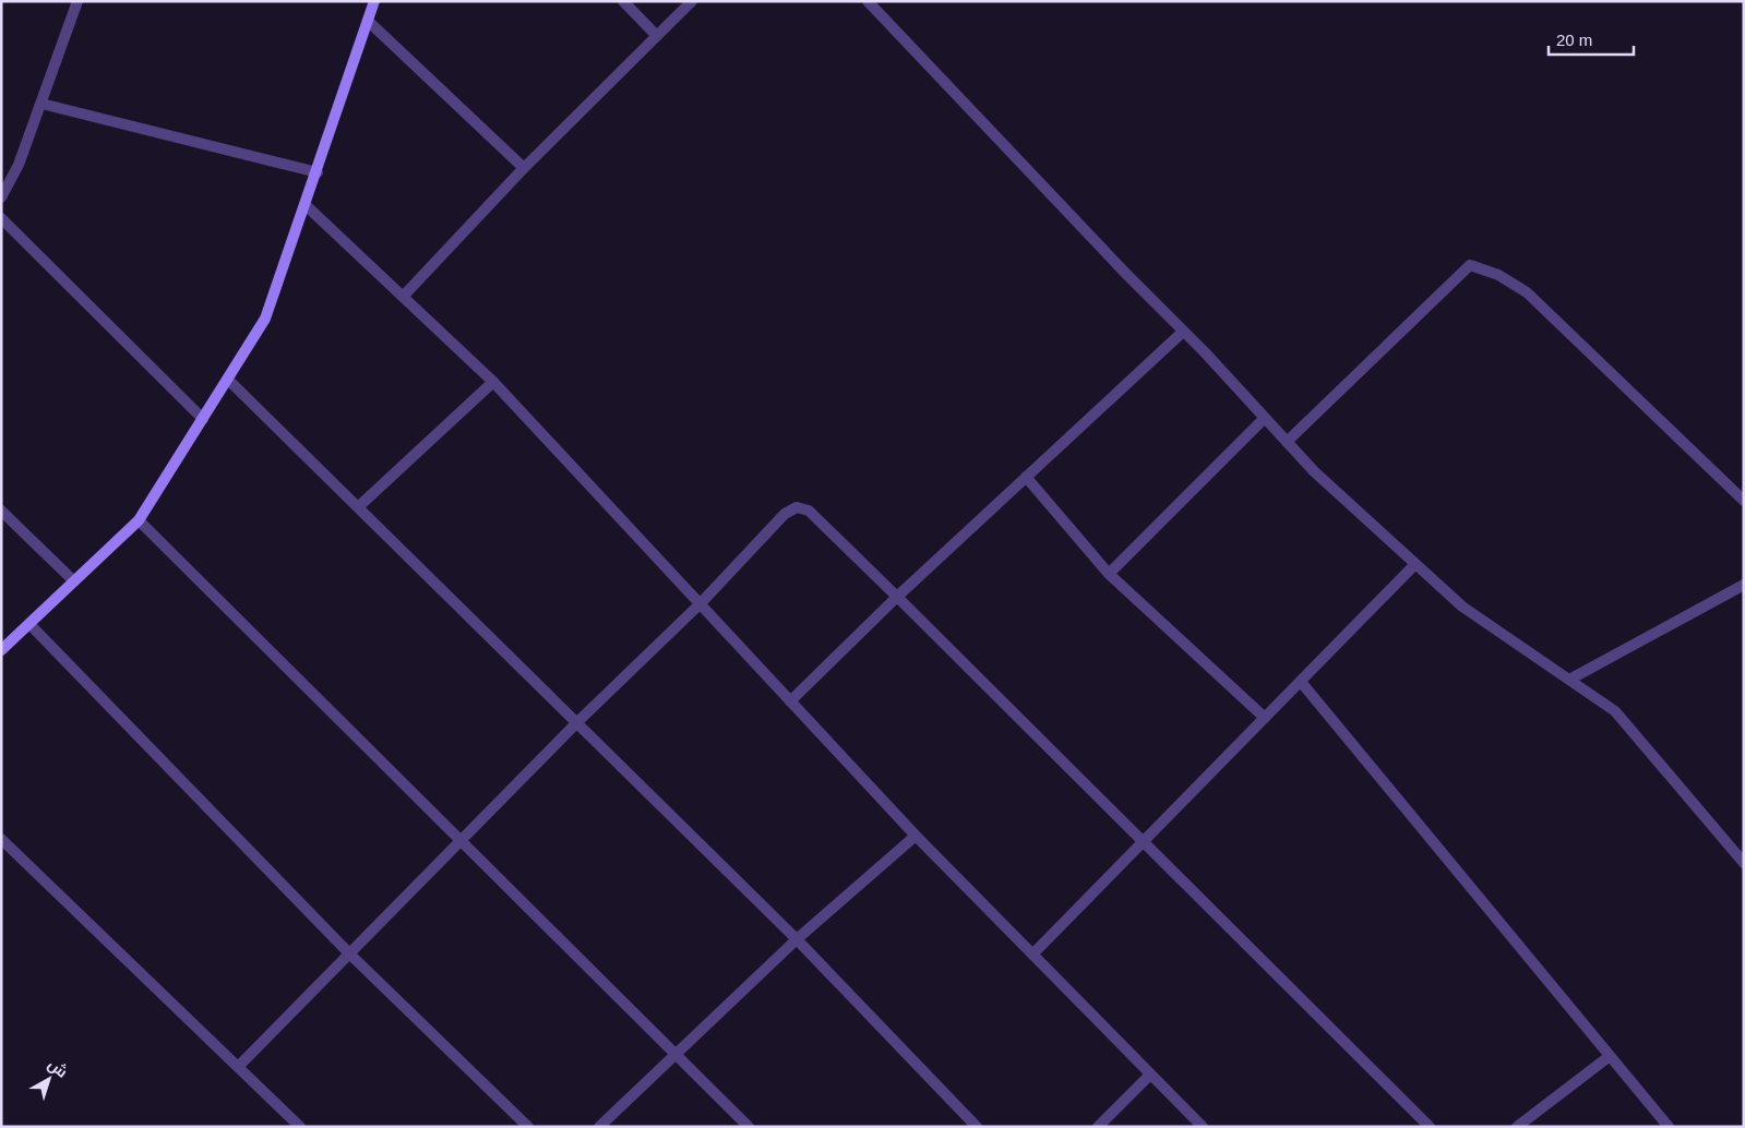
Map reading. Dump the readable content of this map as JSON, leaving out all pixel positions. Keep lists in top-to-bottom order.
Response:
{
  "scale_bar": "20 m",
  "north": "top right"
}
